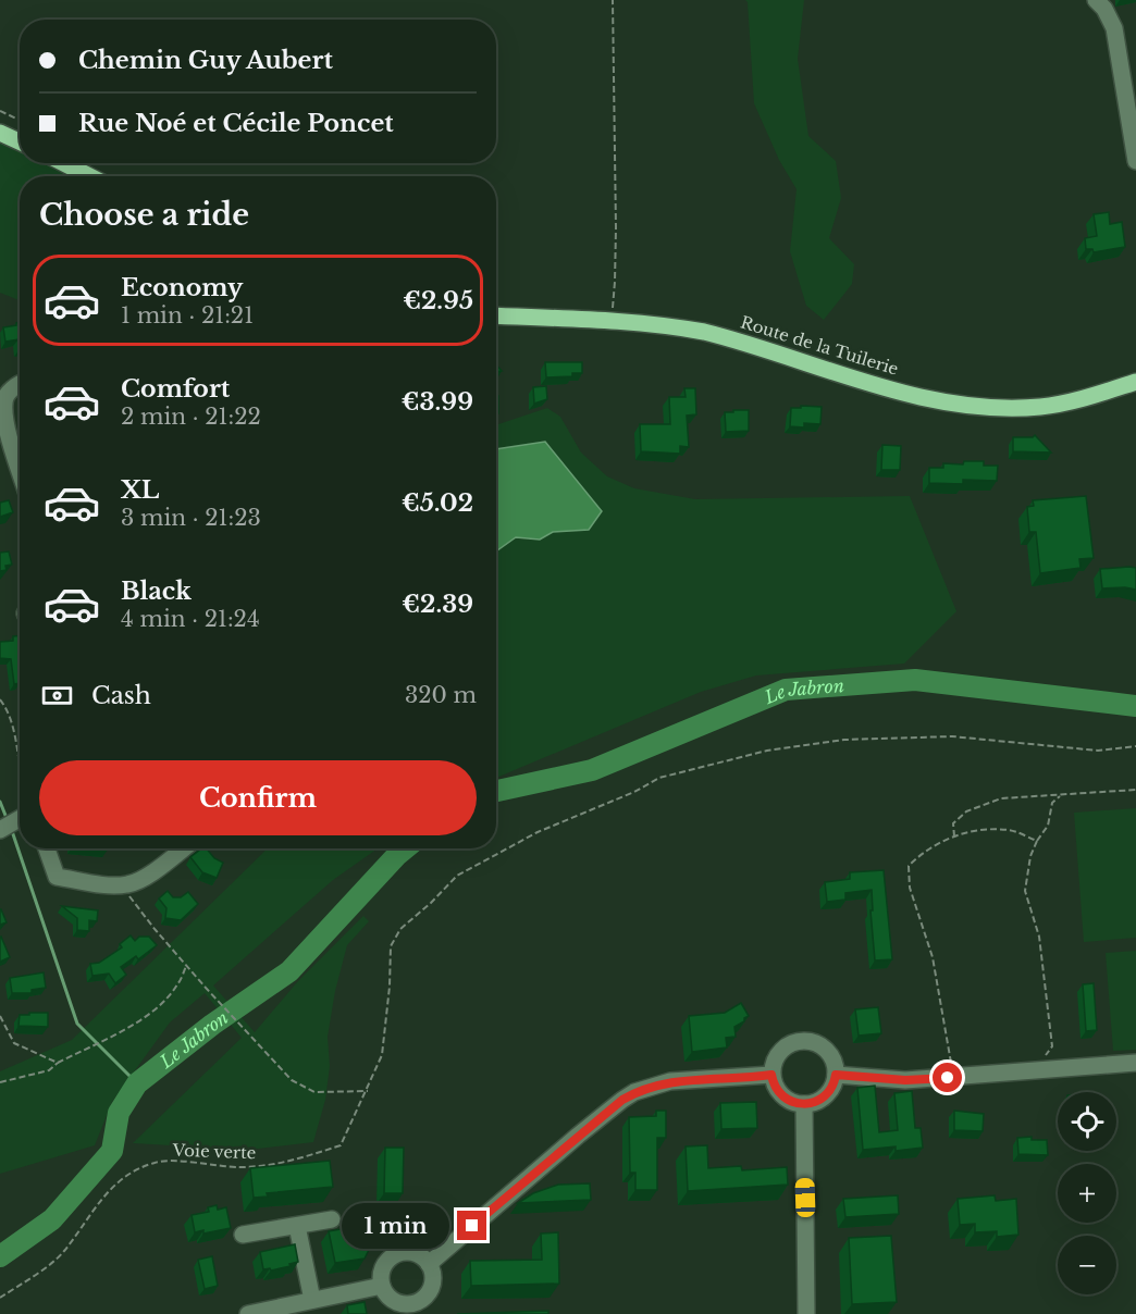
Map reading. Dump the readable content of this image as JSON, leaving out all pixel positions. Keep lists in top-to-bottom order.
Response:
{
  "streets": {
    "main road": ["Route de la Tuilerie"],
    "path": ["Voie verte"]
  },
  "water": ["Le Jabron"],
  "page": {
    "banner": ["Chemin Guy Aubert", "Rue Noé et Cécile Poncet"],
    "heading": "Choose a ride",
    "list": [
      {
        "name": "Economy",
        "note": "1 min · 21:21",
        "value": "€2.95"
      },
      {
        "name": "Comfort",
        "note": "2 min · 21:22",
        "value": "€3.99"
      },
      {
        "name": "XL",
        "note": "3 min · 21:23",
        "value": "€5.02"
      },
      {
        "name": "Black",
        "note": "4 min · 21:24",
        "value": "€2.39"
      }
    ],
    "pay": ["Cash", "320 m"],
    "buttons": "Confirm",
    "map_buttons": ["+", "−"],
    "bubble": "1 min"
  }
}
